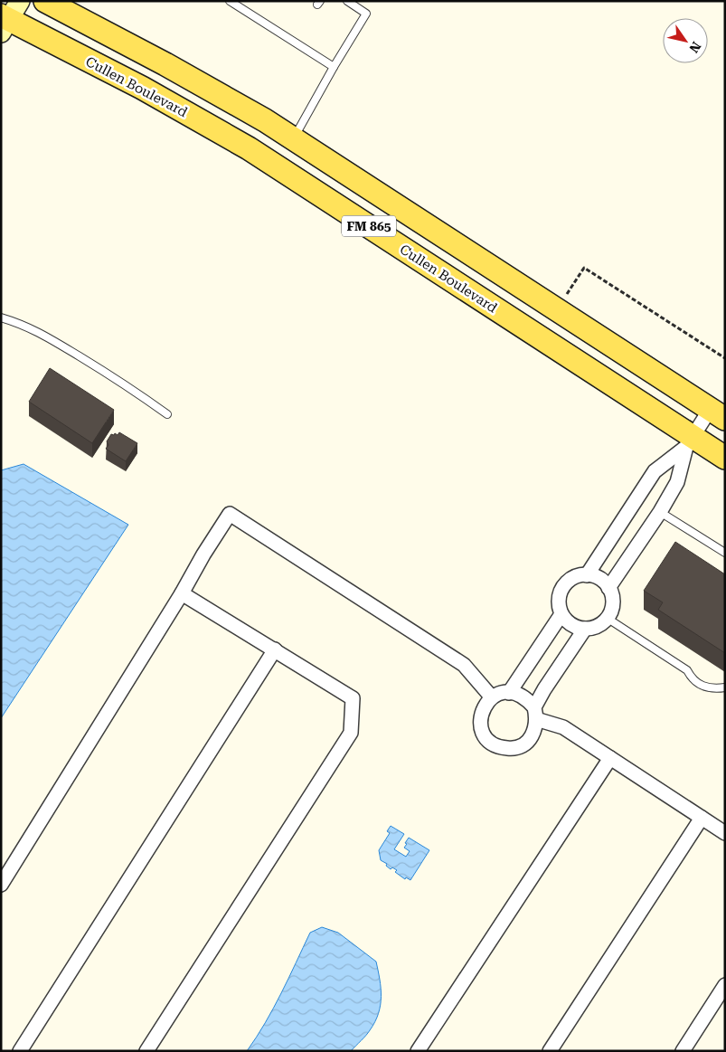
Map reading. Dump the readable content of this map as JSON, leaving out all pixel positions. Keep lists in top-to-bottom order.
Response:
{
  "streets": {
    "main road": ["Cullen Boulevard", "FM 865"]
  },
  "north": "bottom right"
}
